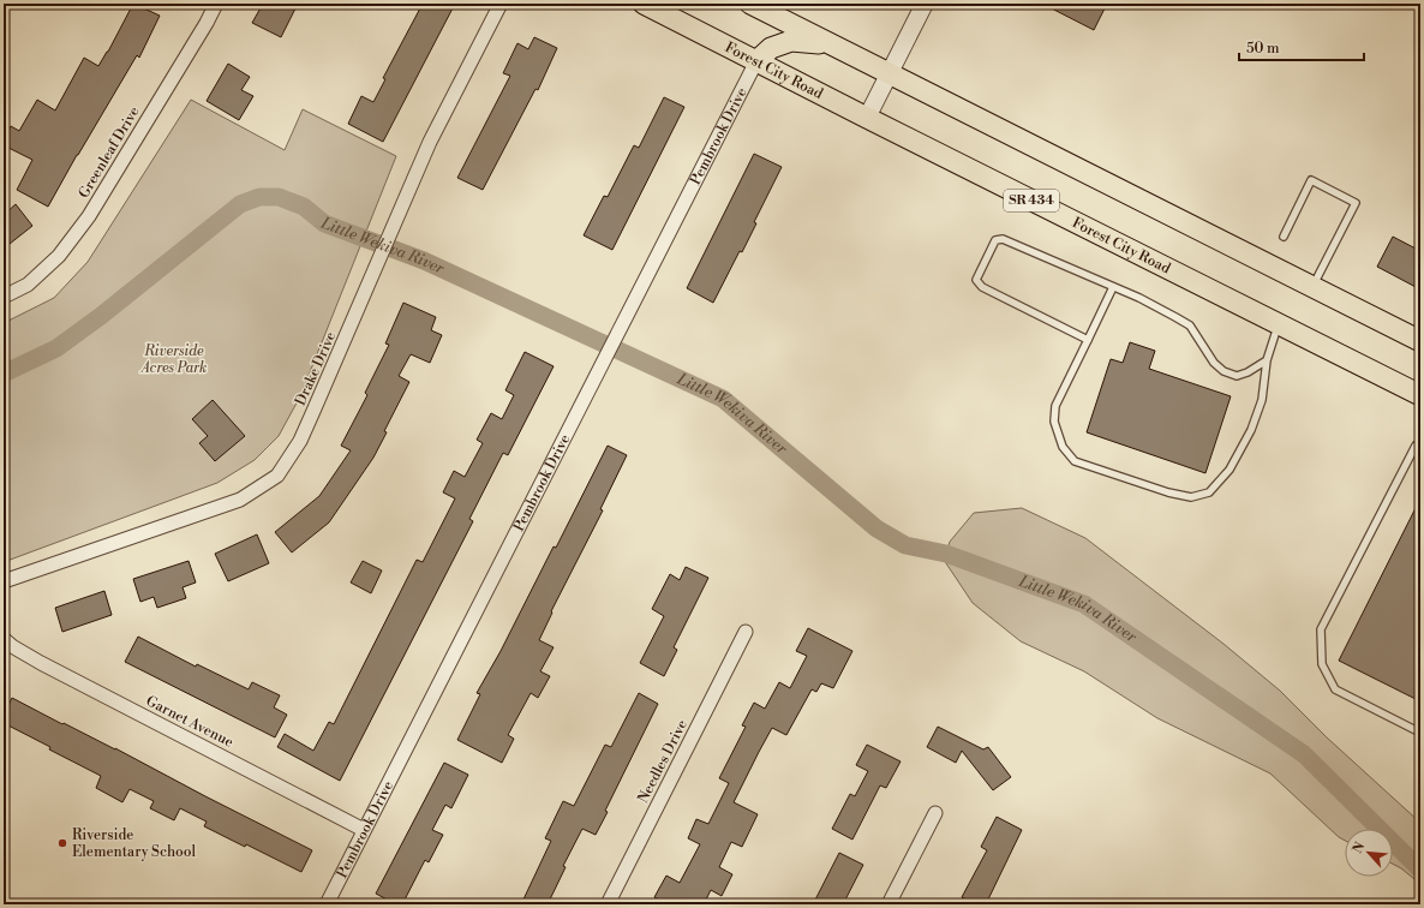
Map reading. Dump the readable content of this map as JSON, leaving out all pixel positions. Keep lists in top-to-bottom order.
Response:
{
  "streets": {
    "main road": ["Forest City Road", "SR 434"],
    "street": [
      "Pembrook Drive",
      "Greenleaf Drive",
      "Drake Drive",
      "Garnet Avenue",
      "Needles Drive"
    ]
  },
  "crossings": [
    ["Forest City Road", "Pembrook Drive"],
    ["Pembrook Drive", "Garnet Avenue"]
  ],
  "water": ["Little Wekiva River"],
  "parks": ["Riverside Acres Park"],
  "places": ["Riverside Elementary School"],
  "scale_bar": "50 m",
  "north": "top left"
}
